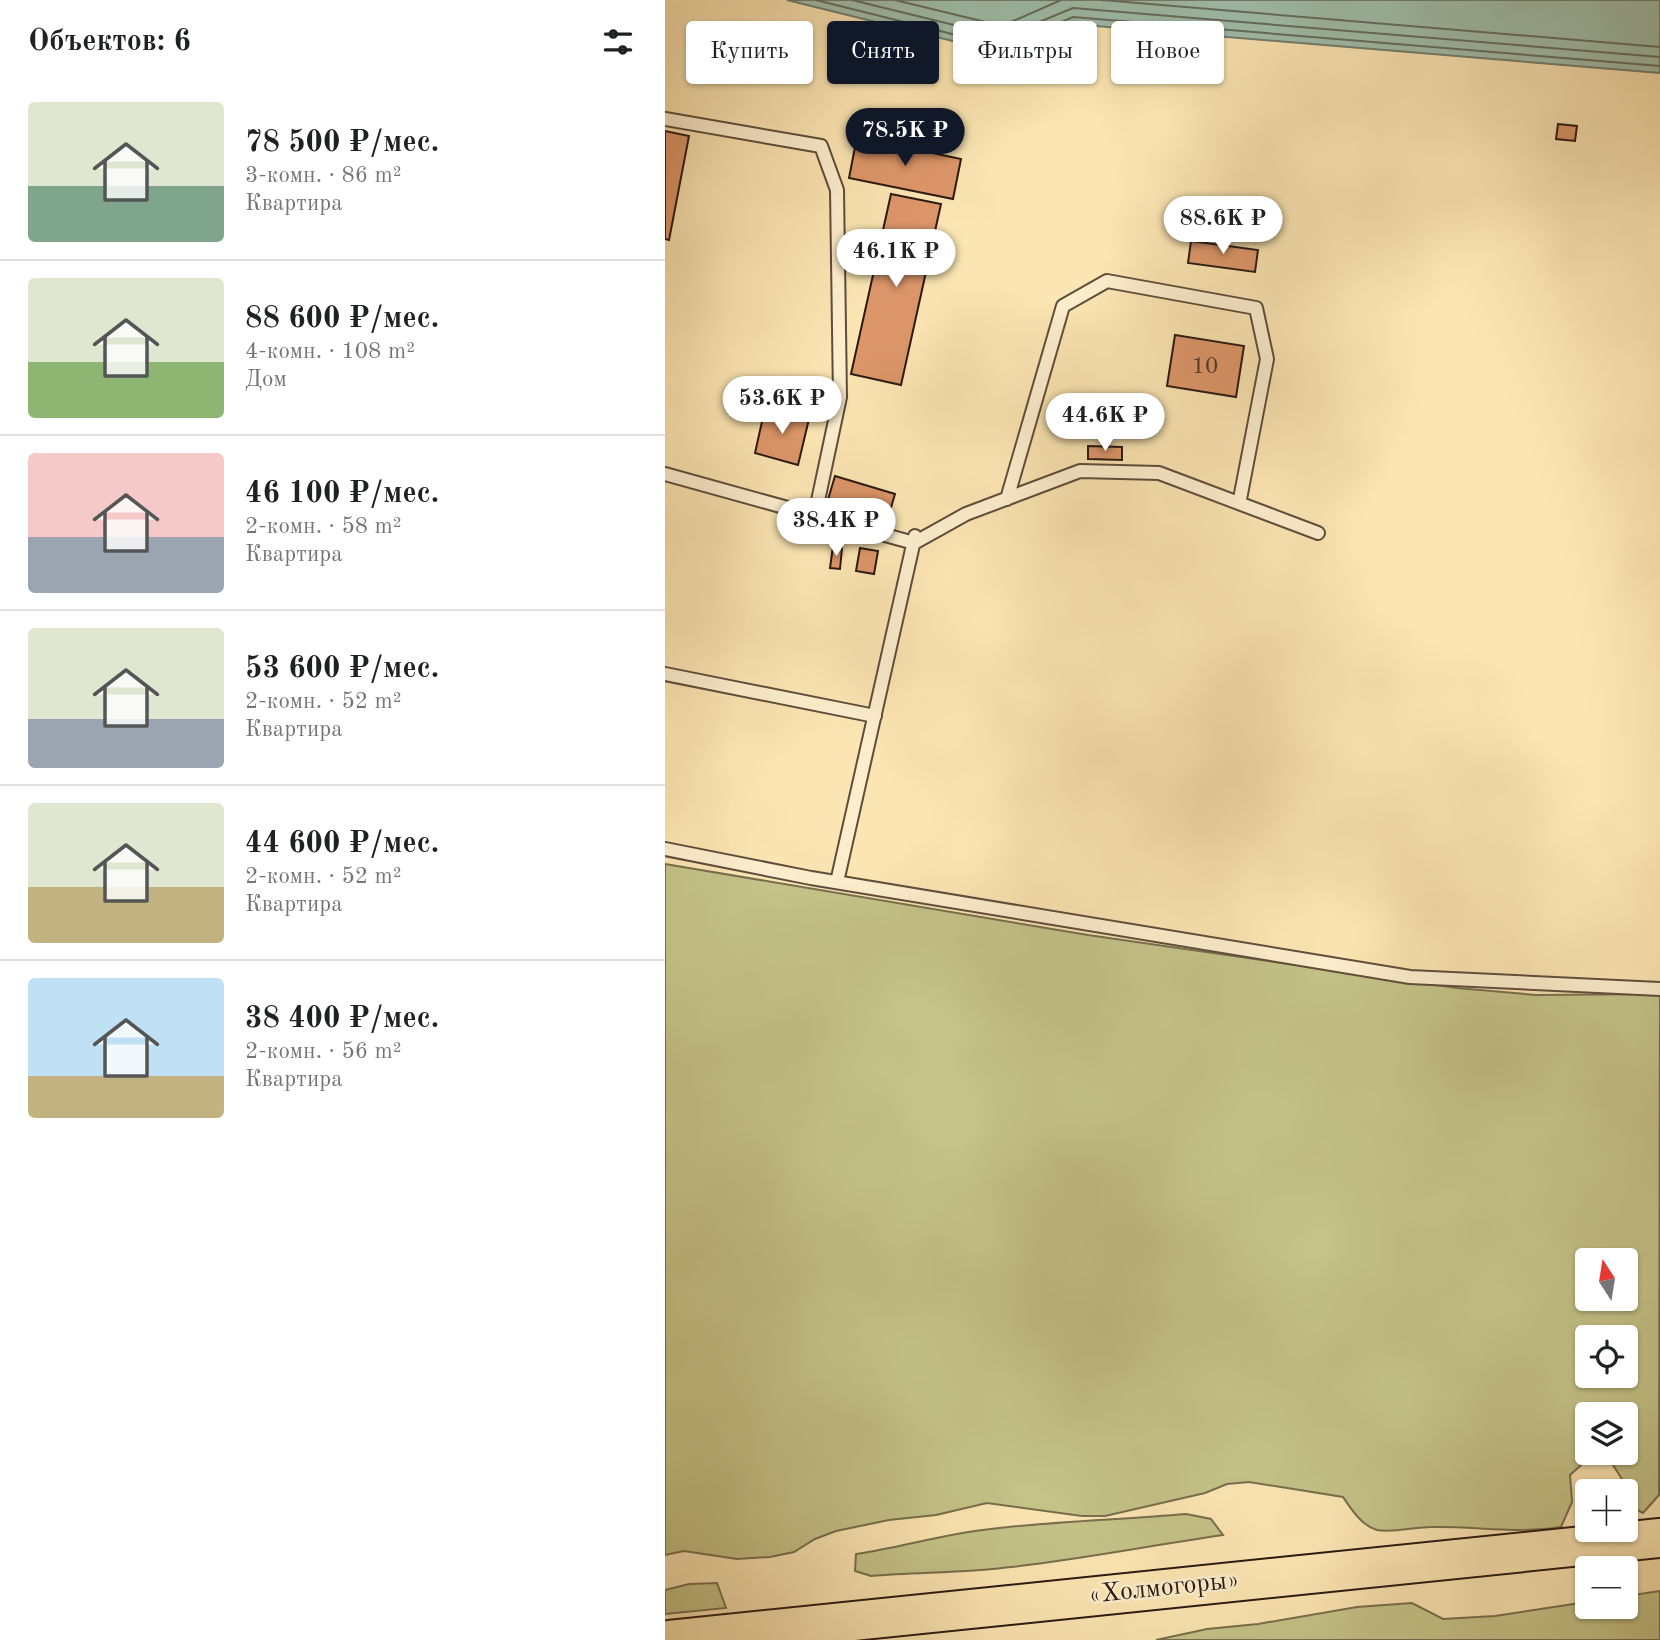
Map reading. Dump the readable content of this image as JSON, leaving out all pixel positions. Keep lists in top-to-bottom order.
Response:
{
  "streets": {
    "highway": ["«Холмогоры»"]
  },
  "house_numbers": ["10"],
  "north": "top",
  "page": {
    "heading": "Объектов: 6",
    "chip": [
      "Купить",
      "Снять",
      "Фильтры",
      "Новое"
    ],
    "list": [
      {
        "name": "78 500 ₽/мес.",
        "note": "3-комн. · 86 m² · Квартира"
      },
      {
        "name": "88 600 ₽/мес.",
        "note": "4-комн. · 108 m² · Дом"
      },
      {
        "name": "46 100 ₽/мес.",
        "note": "2-комн. · 58 m² · Квартира"
      },
      {
        "name": "53 600 ₽/мес.",
        "note": "2-комн. · 52 m² · Квартира"
      },
      {
        "name": "44 600 ₽/мес.",
        "note": "2-комн. · 52 m² · Квартира"
      },
      {
        "name": "38 400 ₽/мес.",
        "note": "2-комн. · 56 m² · Квартира"
      }
    ],
    "price": [
      "78.5K ₽",
      "88.6K ₽",
      "46.1K ₽",
      "53.6K ₽",
      "44.6K ₽",
      "38.4K ₽"
    ],
    "map_buttons": ["+", "−"]
  }
}
